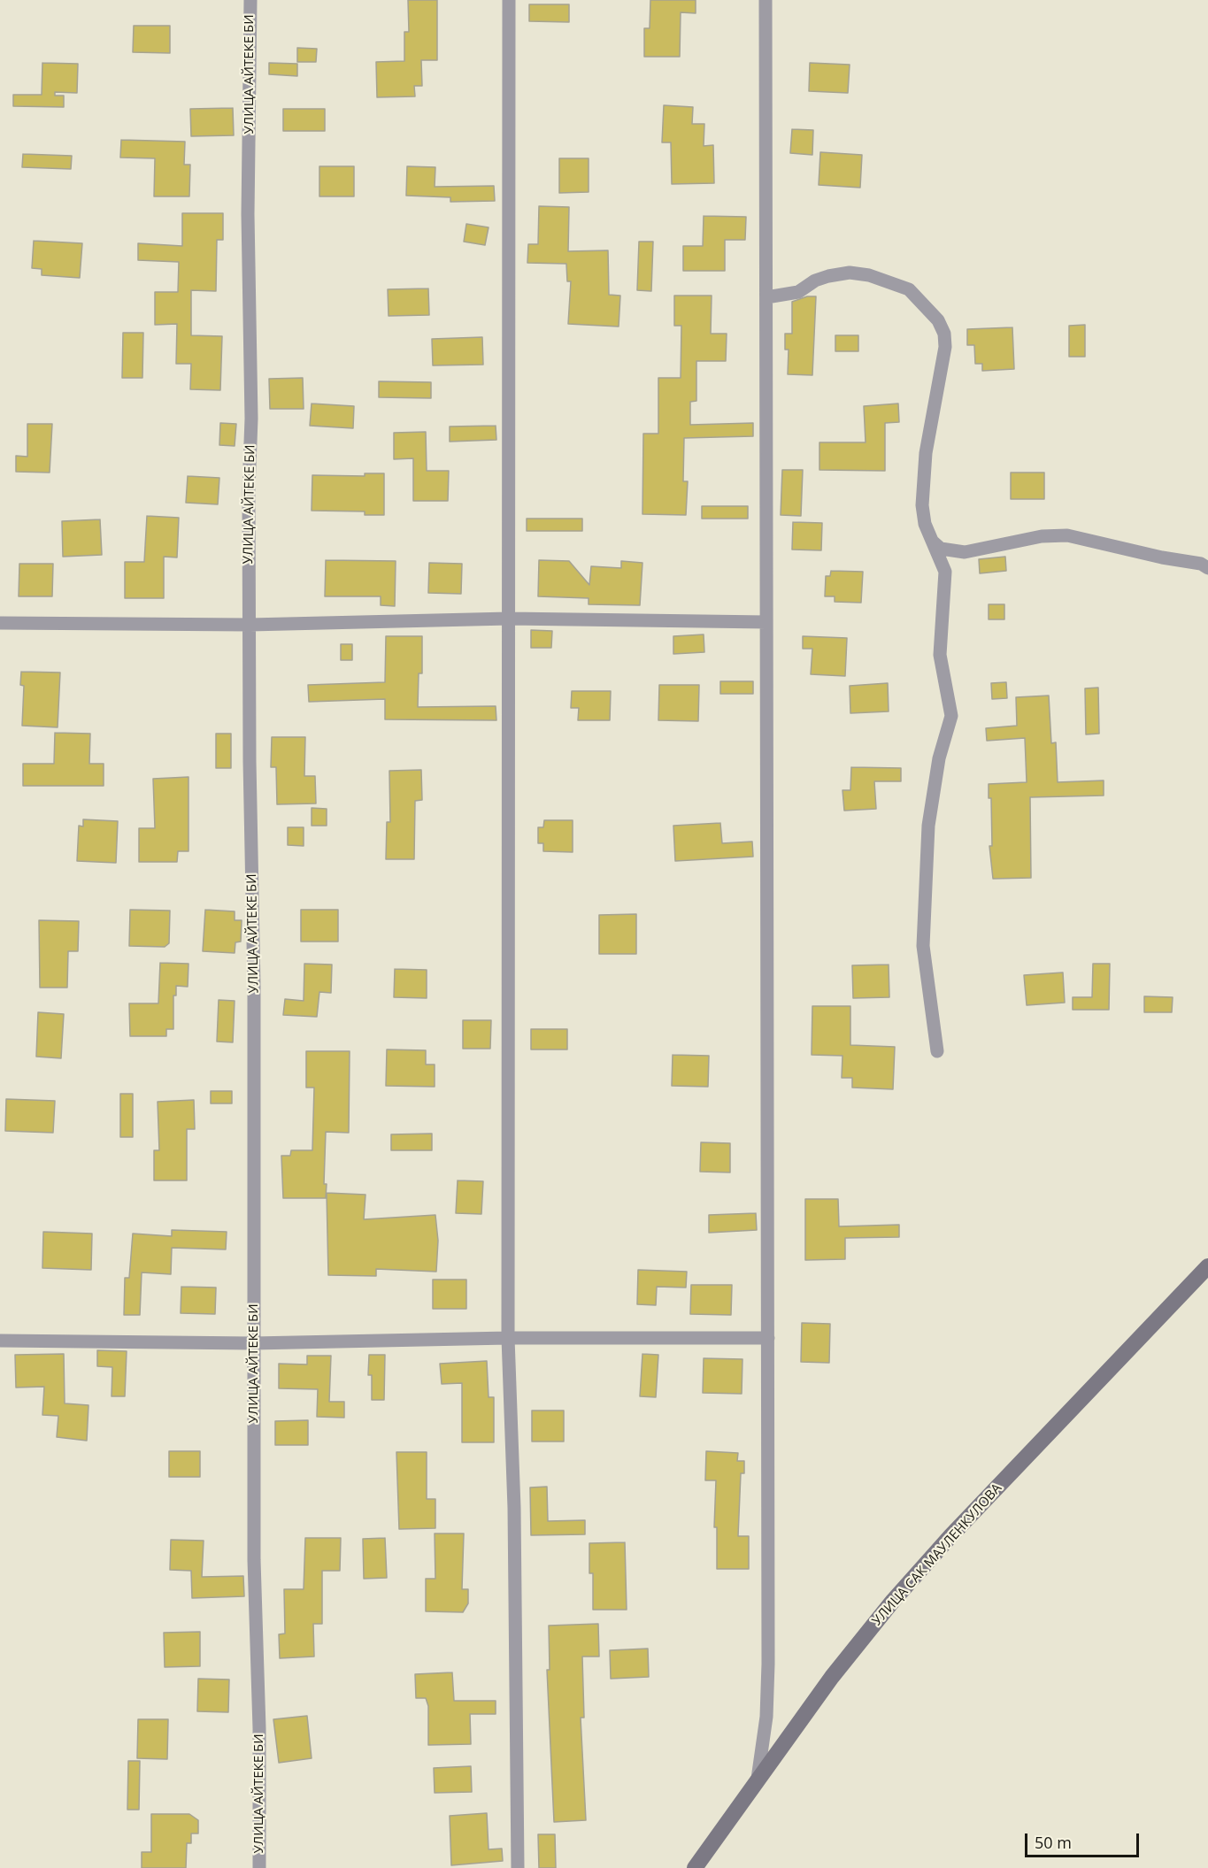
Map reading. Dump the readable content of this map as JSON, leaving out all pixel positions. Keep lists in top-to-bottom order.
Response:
{
  "streets": {
    "main road": ["УЛИЦА САК МАУЛЕНКУЛОВА"],
    "street": ["УЛИЦА АЙТЕКЕ БИ"]
  },
  "scale_bar": "50 m"
}
